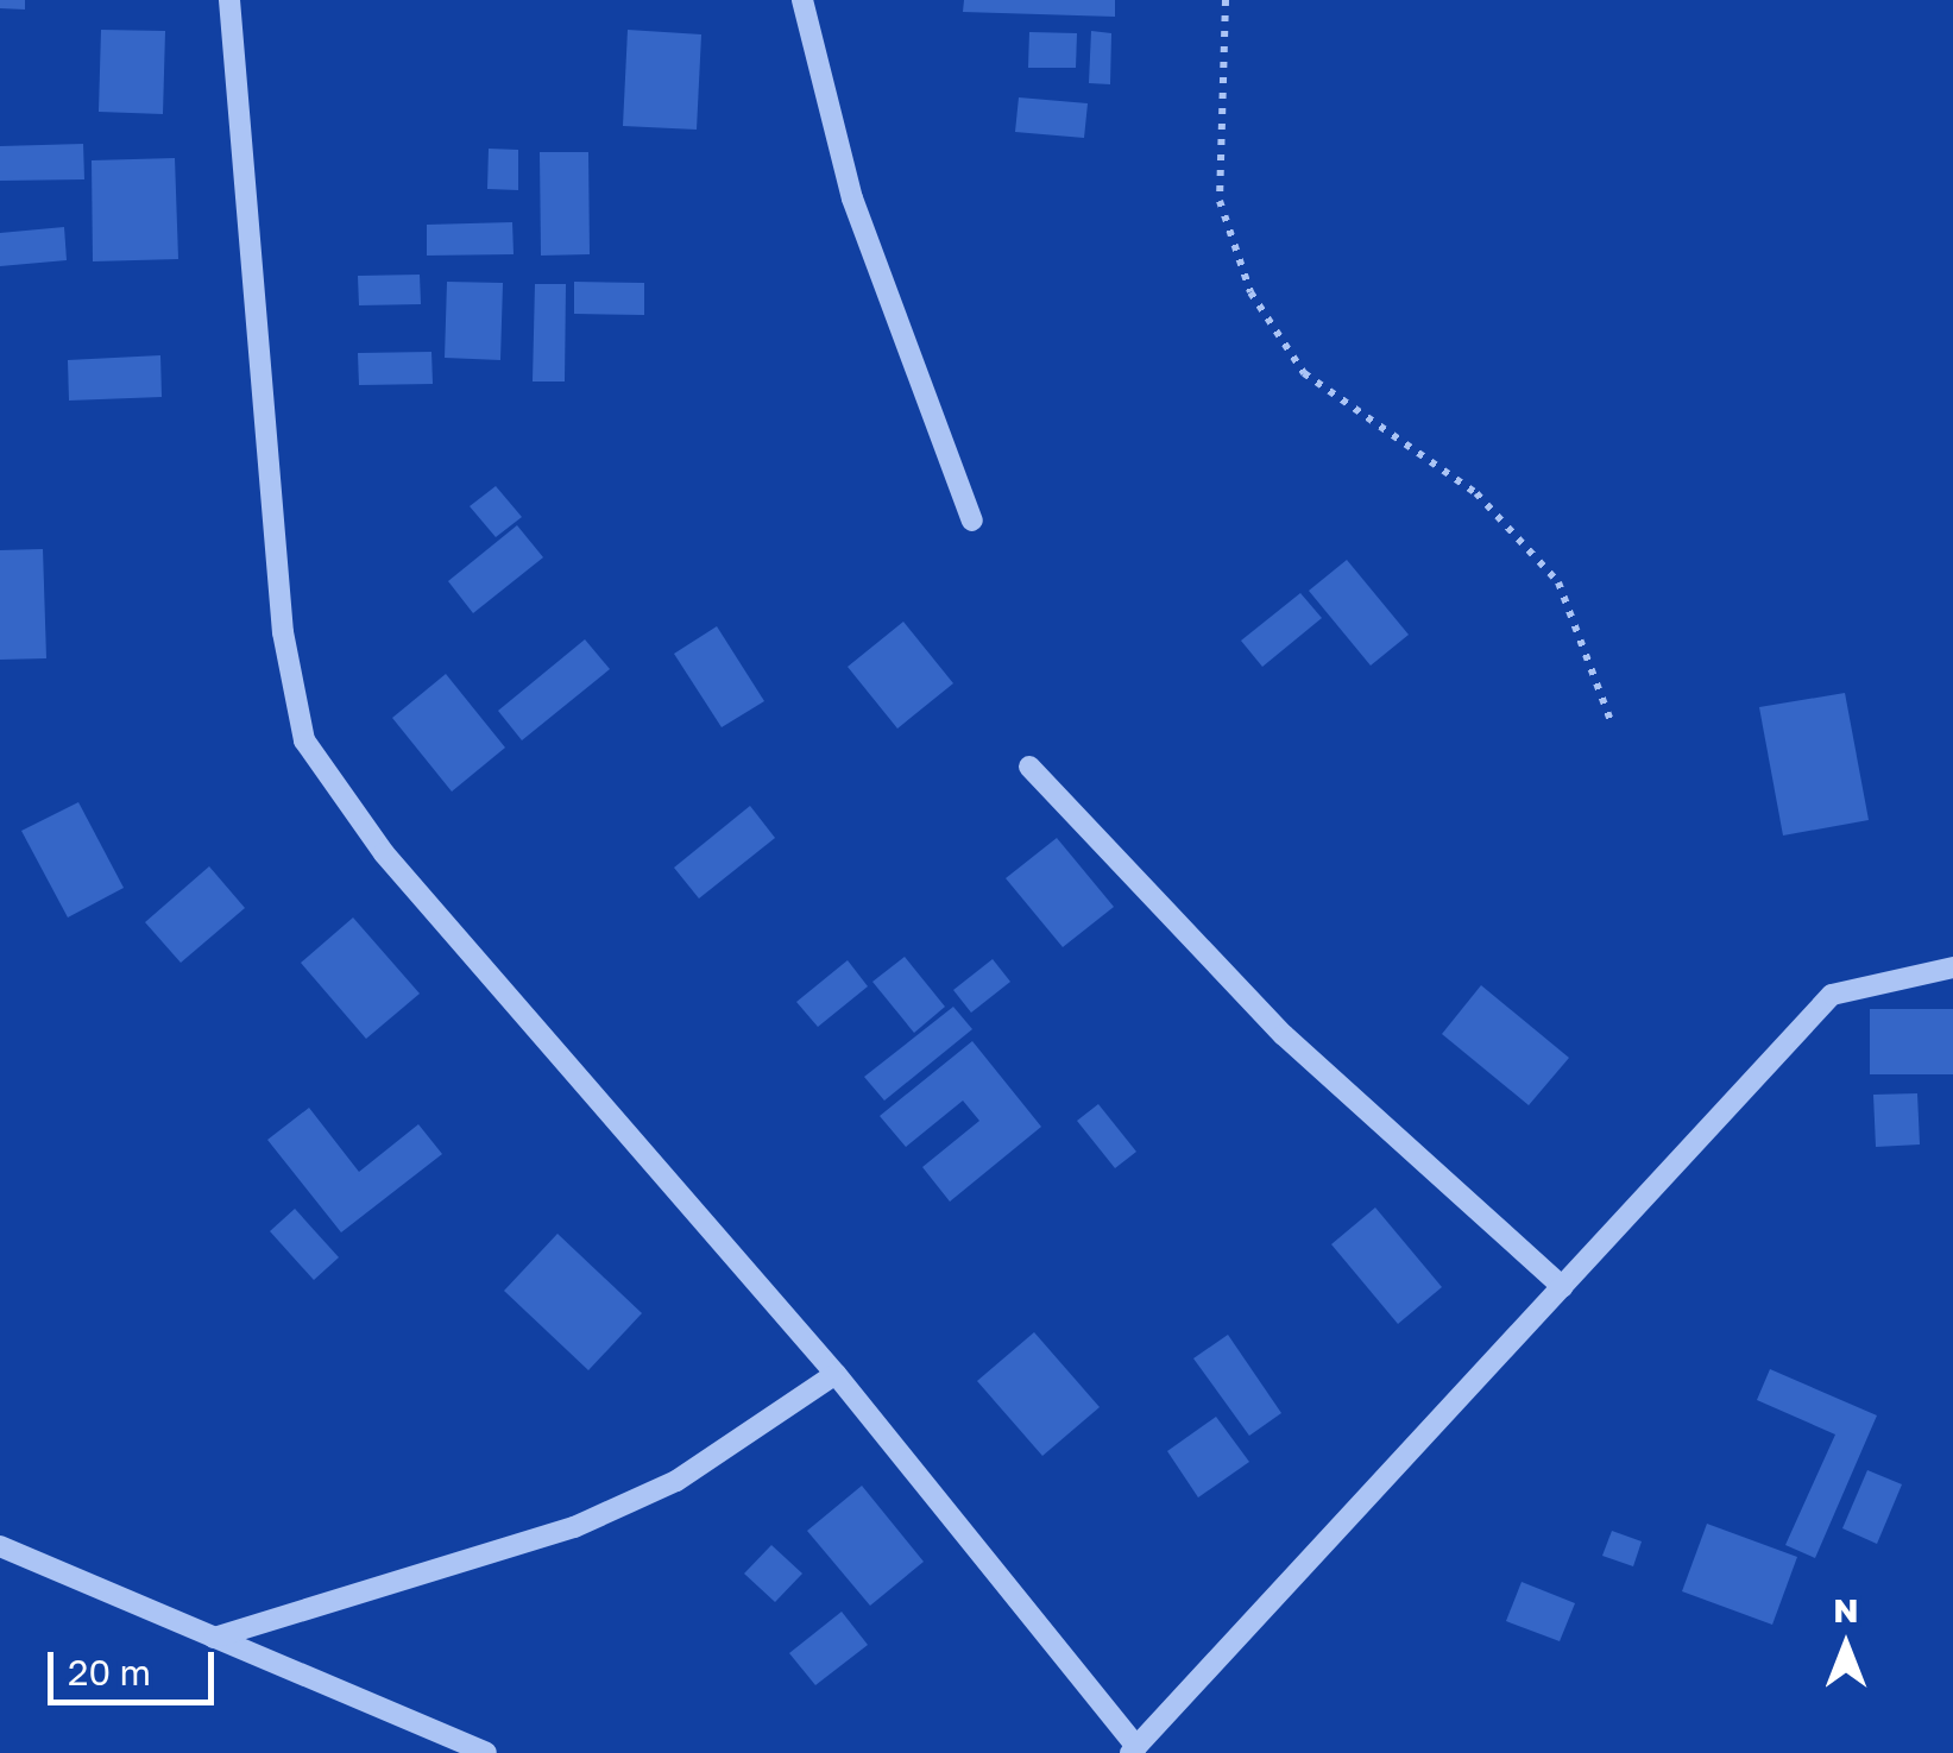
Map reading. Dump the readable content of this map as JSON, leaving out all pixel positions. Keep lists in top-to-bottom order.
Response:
{
  "scale_bar": "20 m",
  "north": "top"
}
